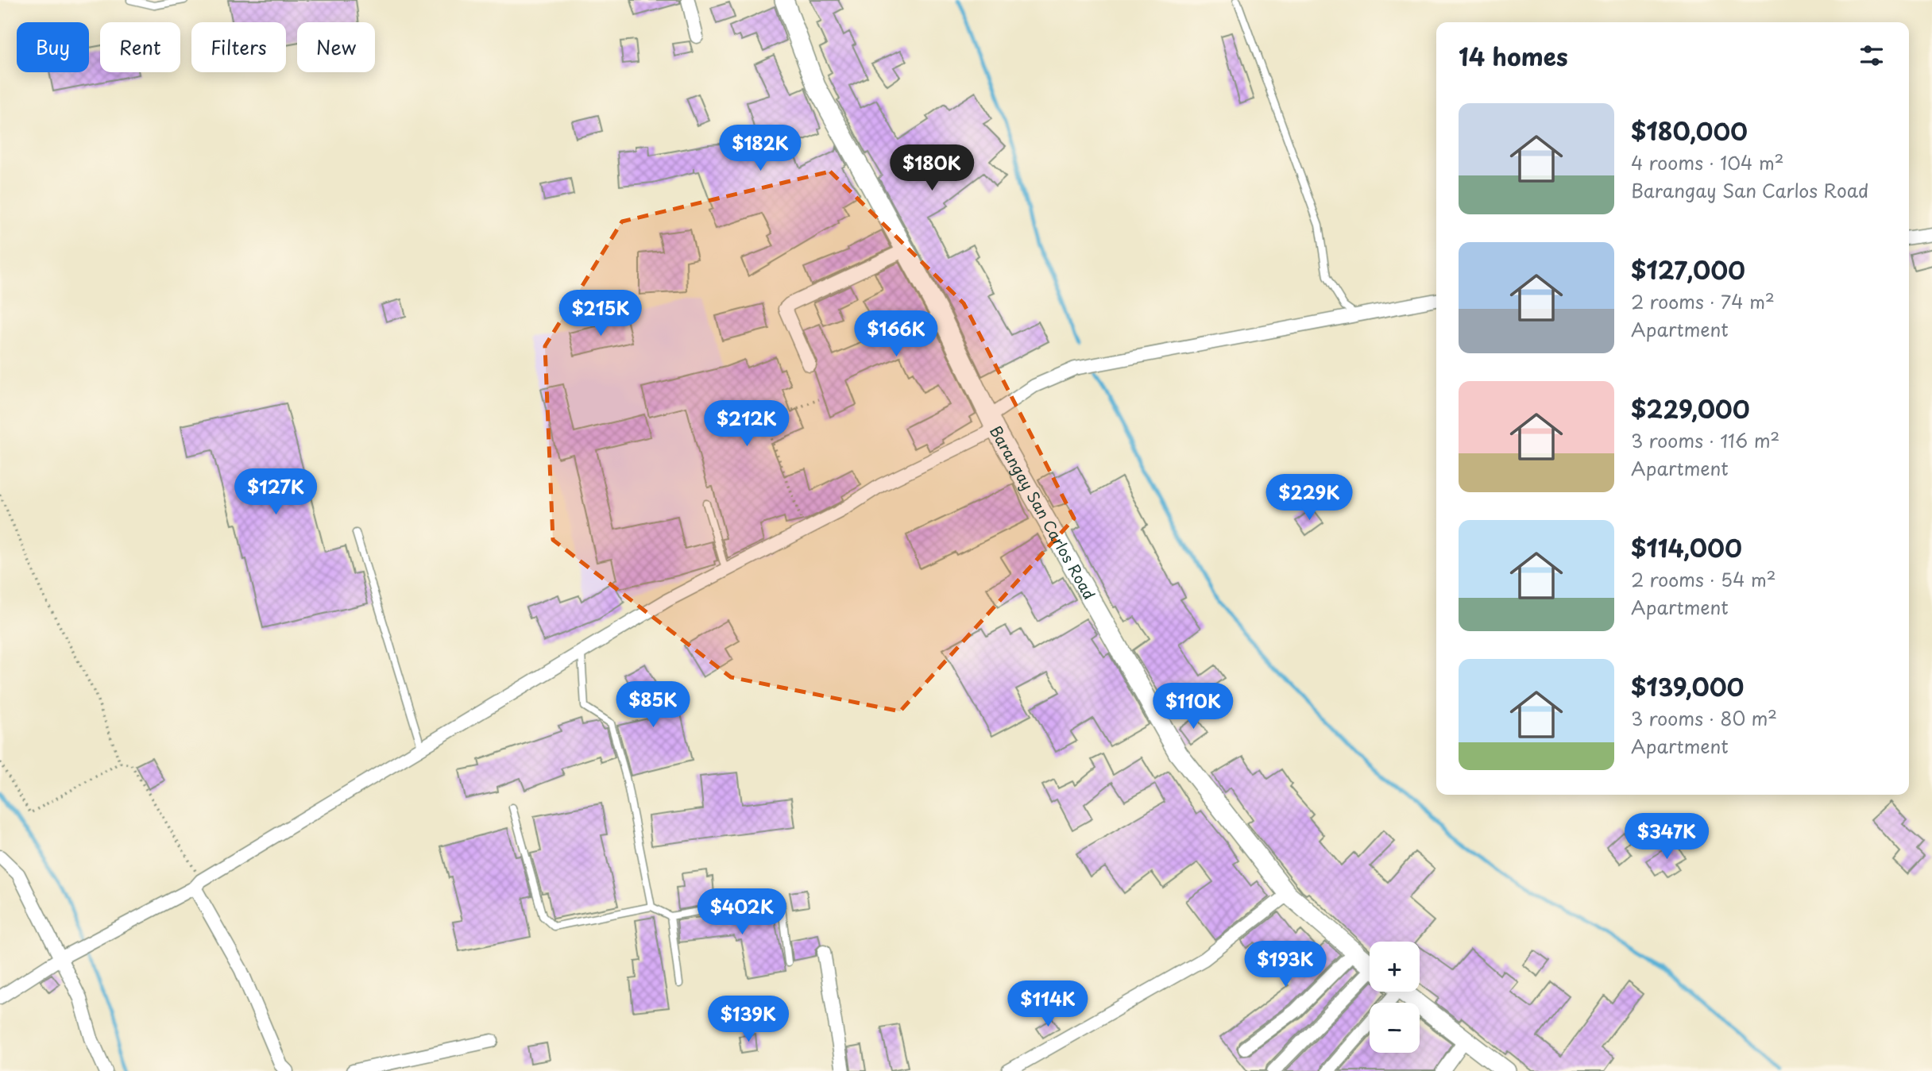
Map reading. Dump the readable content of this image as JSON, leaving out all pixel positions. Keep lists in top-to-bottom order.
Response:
{
  "streets": {
    "street": ["Barangay San Carlos Road"]
  },
  "page": {
    "chip": [
      "Buy",
      "Rent",
      "Filters",
      "New"
    ],
    "heading": "14 homes",
    "list": [
      {
        "name": "$180,000",
        "note": "4 rooms · 104 m² · Barangay San Carlos Road"
      },
      {
        "name": "$127,000",
        "note": "2 rooms · 74 m² · Apartment"
      },
      {
        "name": "$229,000",
        "note": "3 rooms · 116 m² · Apartment"
      },
      {
        "name": "$114,000",
        "note": "2 rooms · 54 m² · Apartment"
      },
      {
        "name": "$139,000",
        "note": "3 rooms · 80 m² · Apartment"
      }
    ],
    "price": [
      "$182K",
      "$180K",
      "$215K",
      "$166K",
      "$212K",
      "$127K",
      "$229K",
      "$85K",
      "$110K",
      "$347K",
      "$402K",
      "$193K",
      "$114K",
      "$139K"
    ],
    "map_buttons": ["+", "−"]
  }
}
